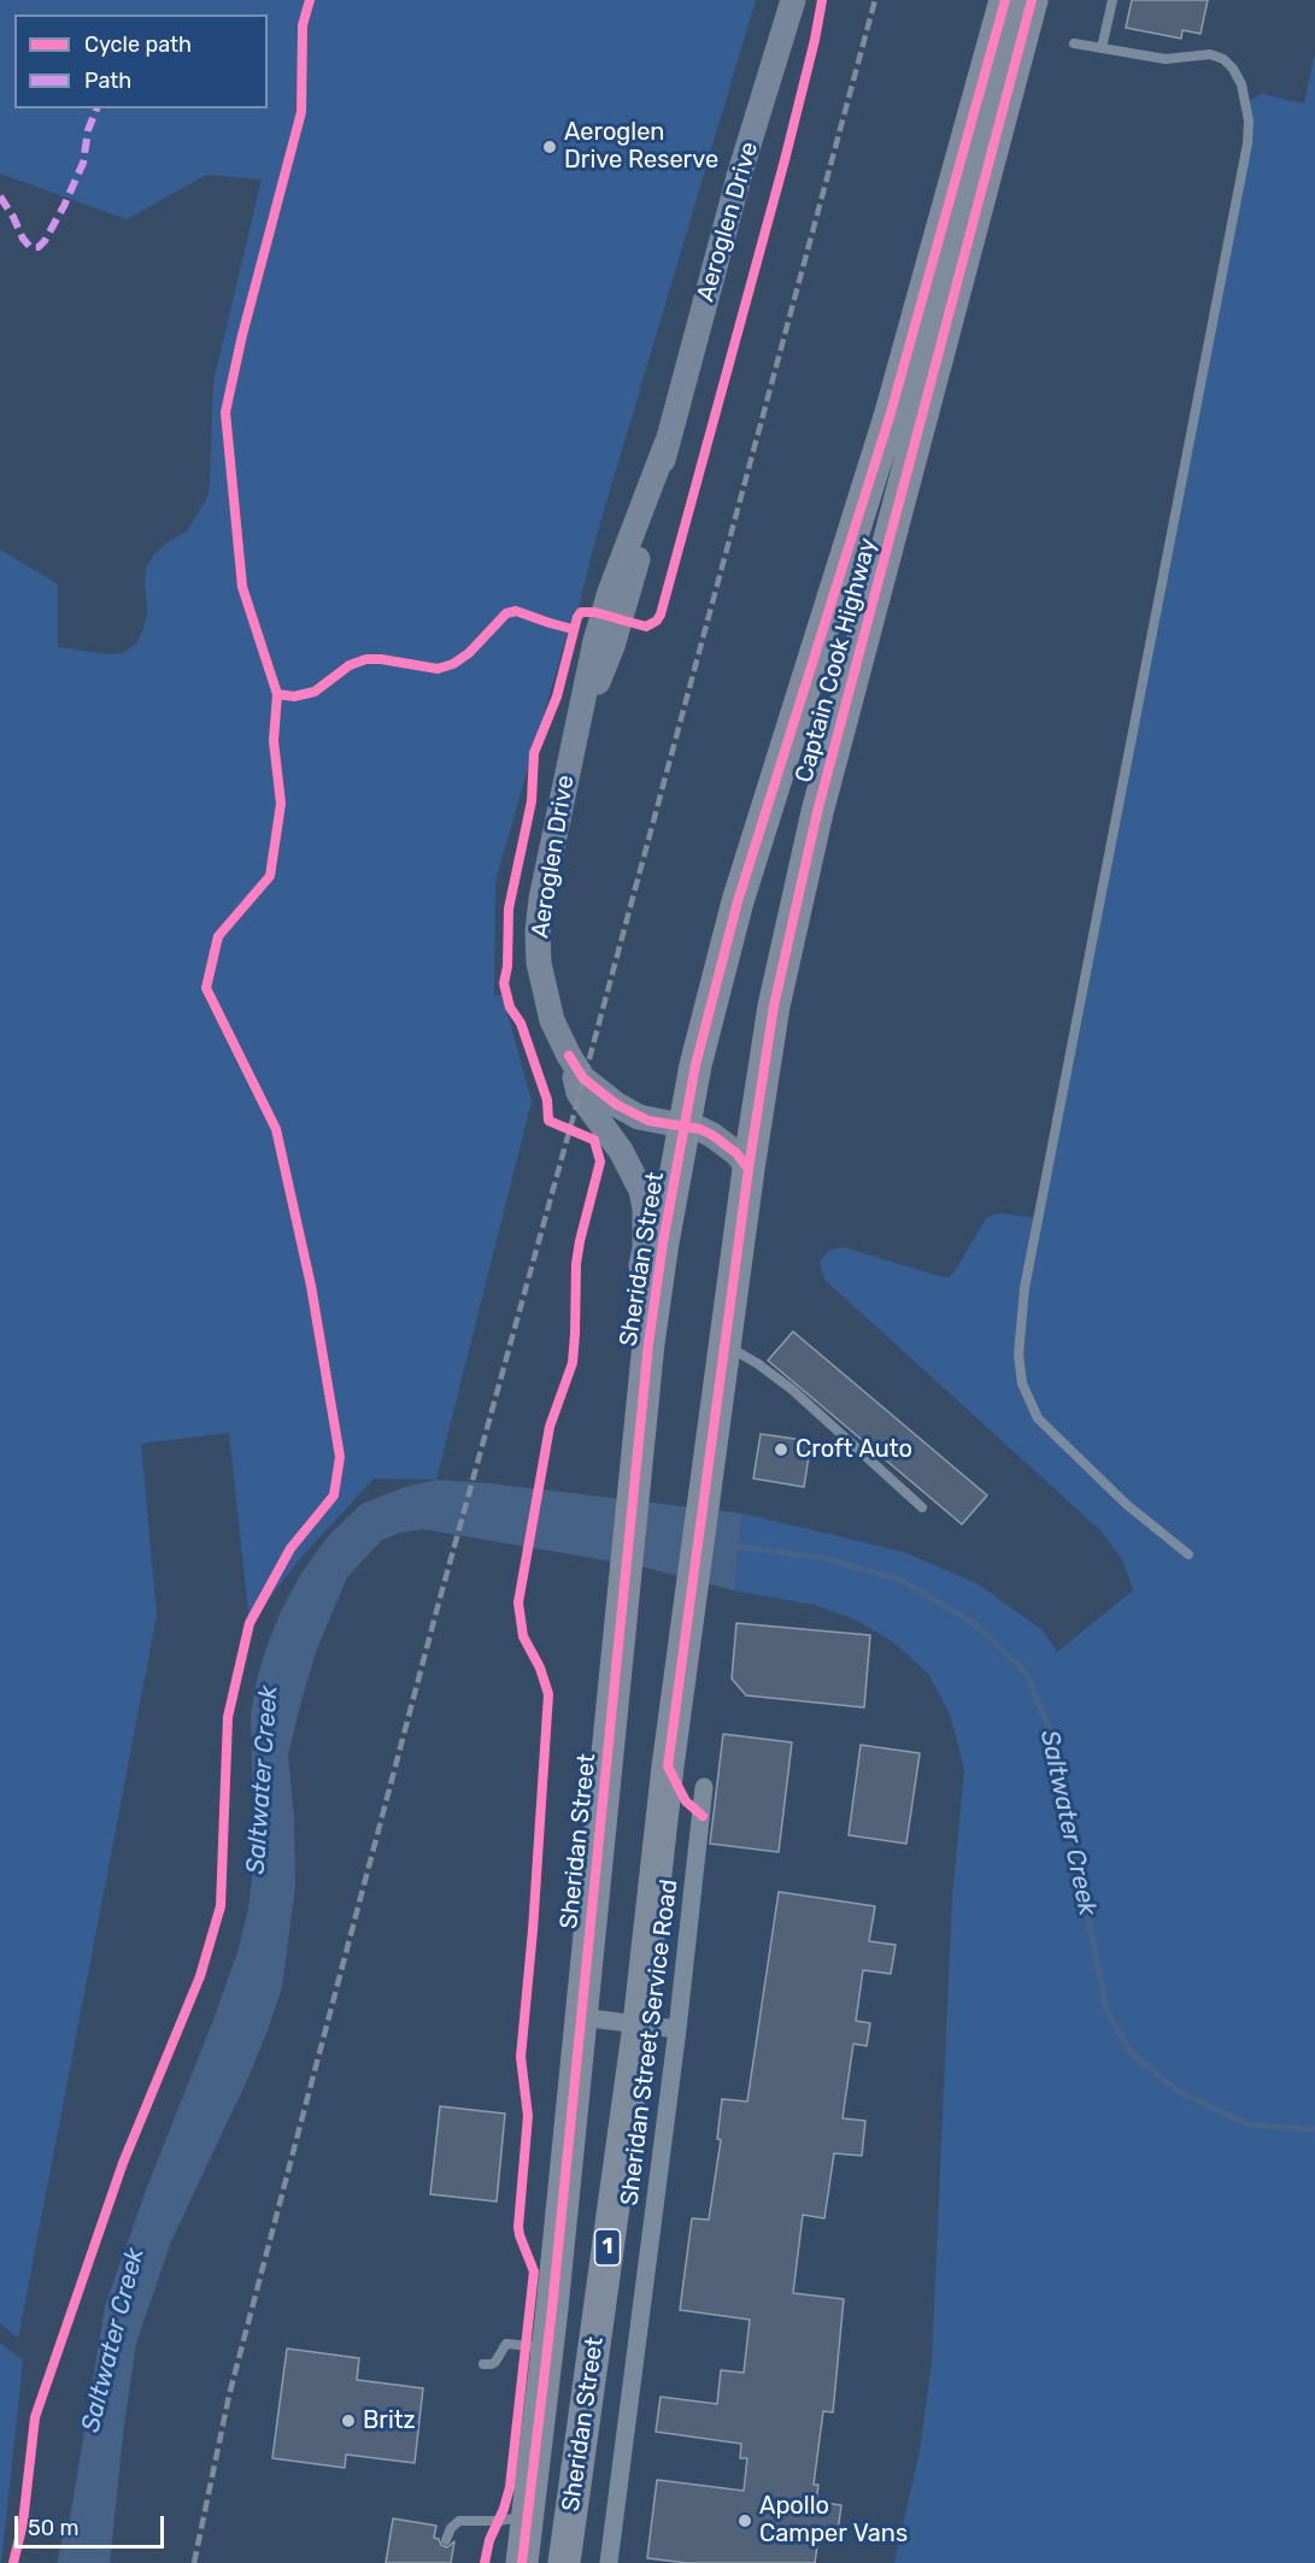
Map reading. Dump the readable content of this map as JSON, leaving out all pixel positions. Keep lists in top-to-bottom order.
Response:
{
  "streets": {
    "highway": ["Captain Cook Highway", "Sheridan Street", "1"],
    "street": ["Aeroglen Drive", "Sheridan Street Service Road"]
  },
  "crossings": [
    ["Aeroglen Drive", "Captain Cook Highway"],
    ["Aeroglen Drive", "Sheridan Street"],
    ["Captain Cook Highway", "Sheridan Street"]
  ],
  "water": ["Saltwater Creek"],
  "places": [
    "Aeroglen Drive Reserve",
    "Croft Auto",
    "Britz",
    "Apollo Camper Vans"
  ],
  "legend": ["Cycle path", "Path"],
  "scale_bar": "50 m"
}
